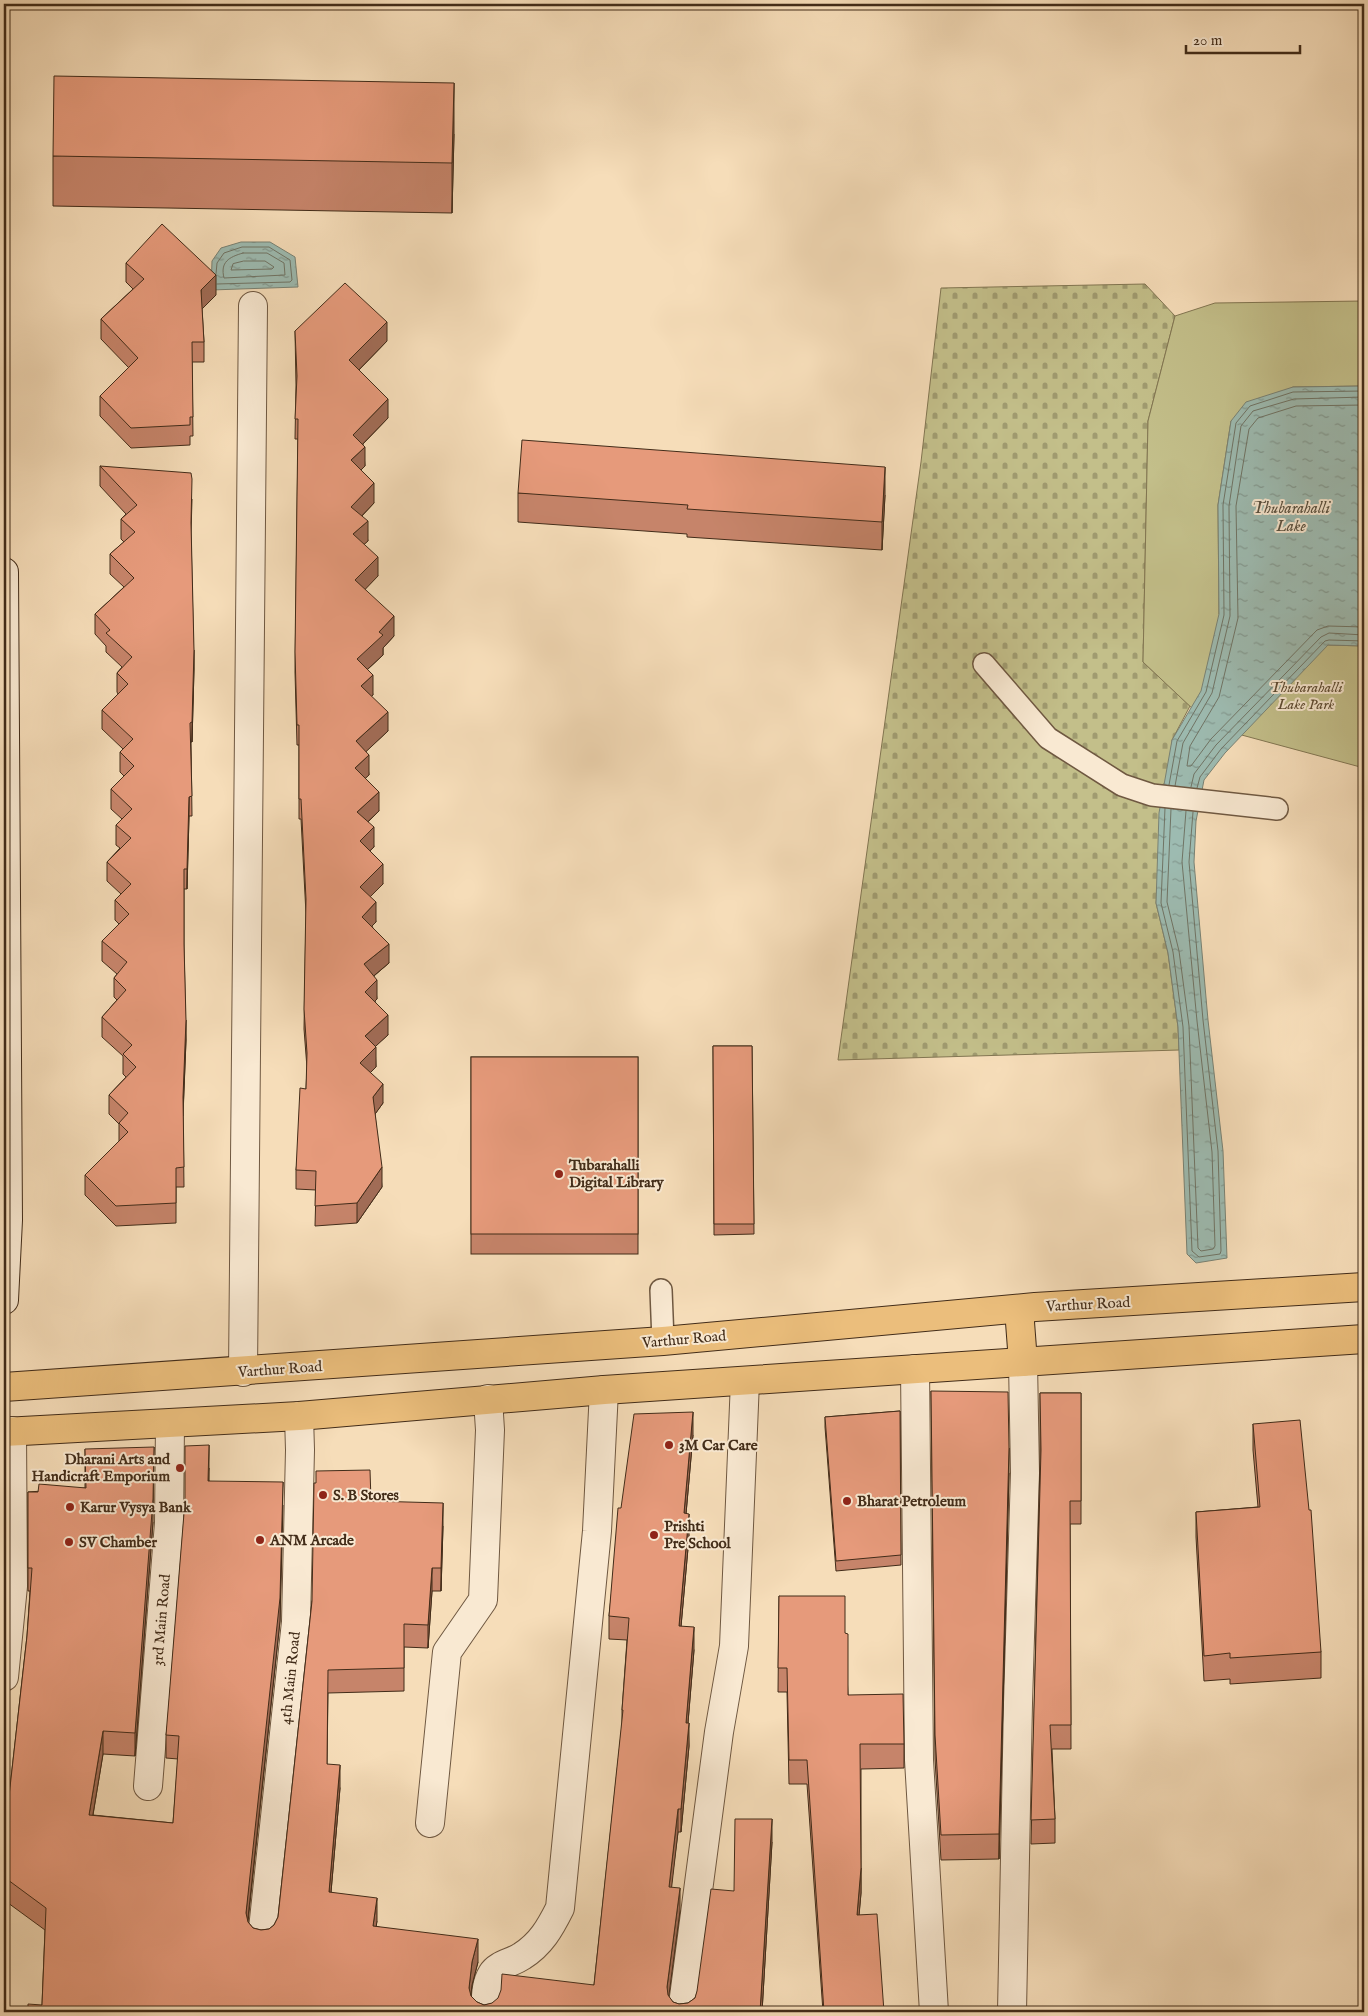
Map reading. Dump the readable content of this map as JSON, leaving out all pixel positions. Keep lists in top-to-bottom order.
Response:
{
  "streets": {
    "main road": ["Varthur Road"],
    "street": ["3rd Main Road", "4th Main Road"]
  },
  "water": ["Thubarahalli Lake"],
  "parks": ["Thubarahalli Lake Park"],
  "places": [
    "Tubarahalli Digital Library",
    "3M Car Care",
    "Dharani Arts and Handicraft Emporium",
    "S. B Stores",
    "Bharat Petroleum",
    "Karur Vysya Bank",
    "Prishti Pre School",
    "ANM Arcade",
    "SV Chamber"
  ],
  "scale_bar": "20 m"
}
